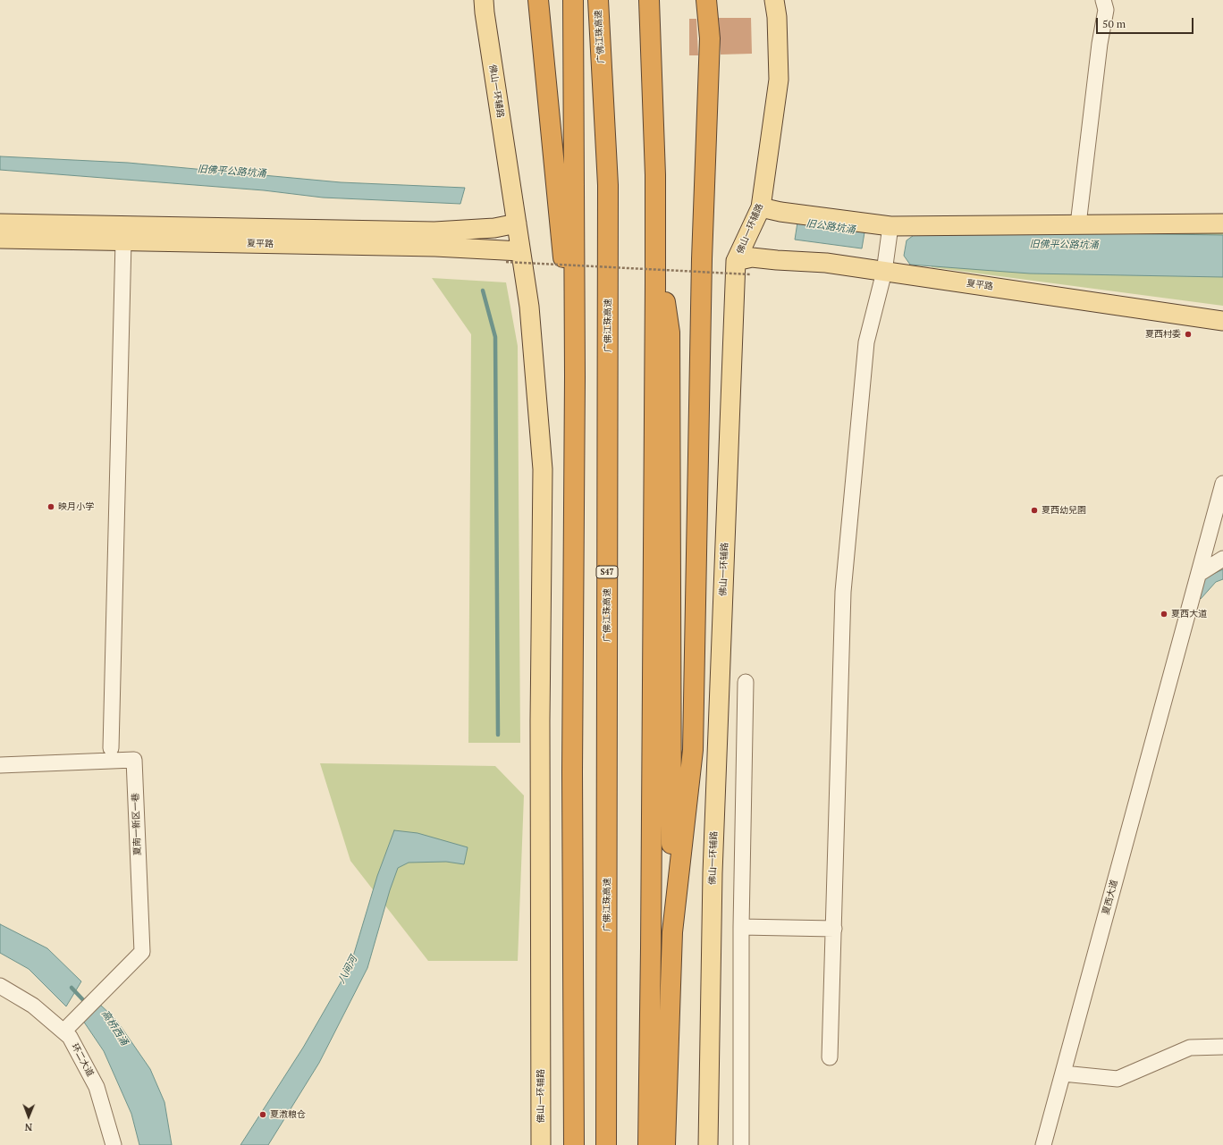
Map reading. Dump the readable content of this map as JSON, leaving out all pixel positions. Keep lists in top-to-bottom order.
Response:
{
  "streets": {
    "highway": ["广佛江珠高速", "S47"],
    "main road": ["佛山一环辅路", "夏平路"],
    "street": ["夏南一新区一巷", "夏西大道", "环二大道"]
  },
  "crossings": [
    ["佛山一环辅路", "夏平路"],
    ["夏南一新区一巷", "环二大道"]
  ],
  "water": [
    "旧佛平公路坑涌",
    "旧公路坑涌",
    "八间河",
    "高桥西涌"
  ],
  "places": [
    "夏西村委",
    "映月小学",
    "夏西幼兒園",
    "夏西大道",
    "夏漖粮仓"
  ],
  "scale_bar": "50 m",
  "north": "bottom"
}
